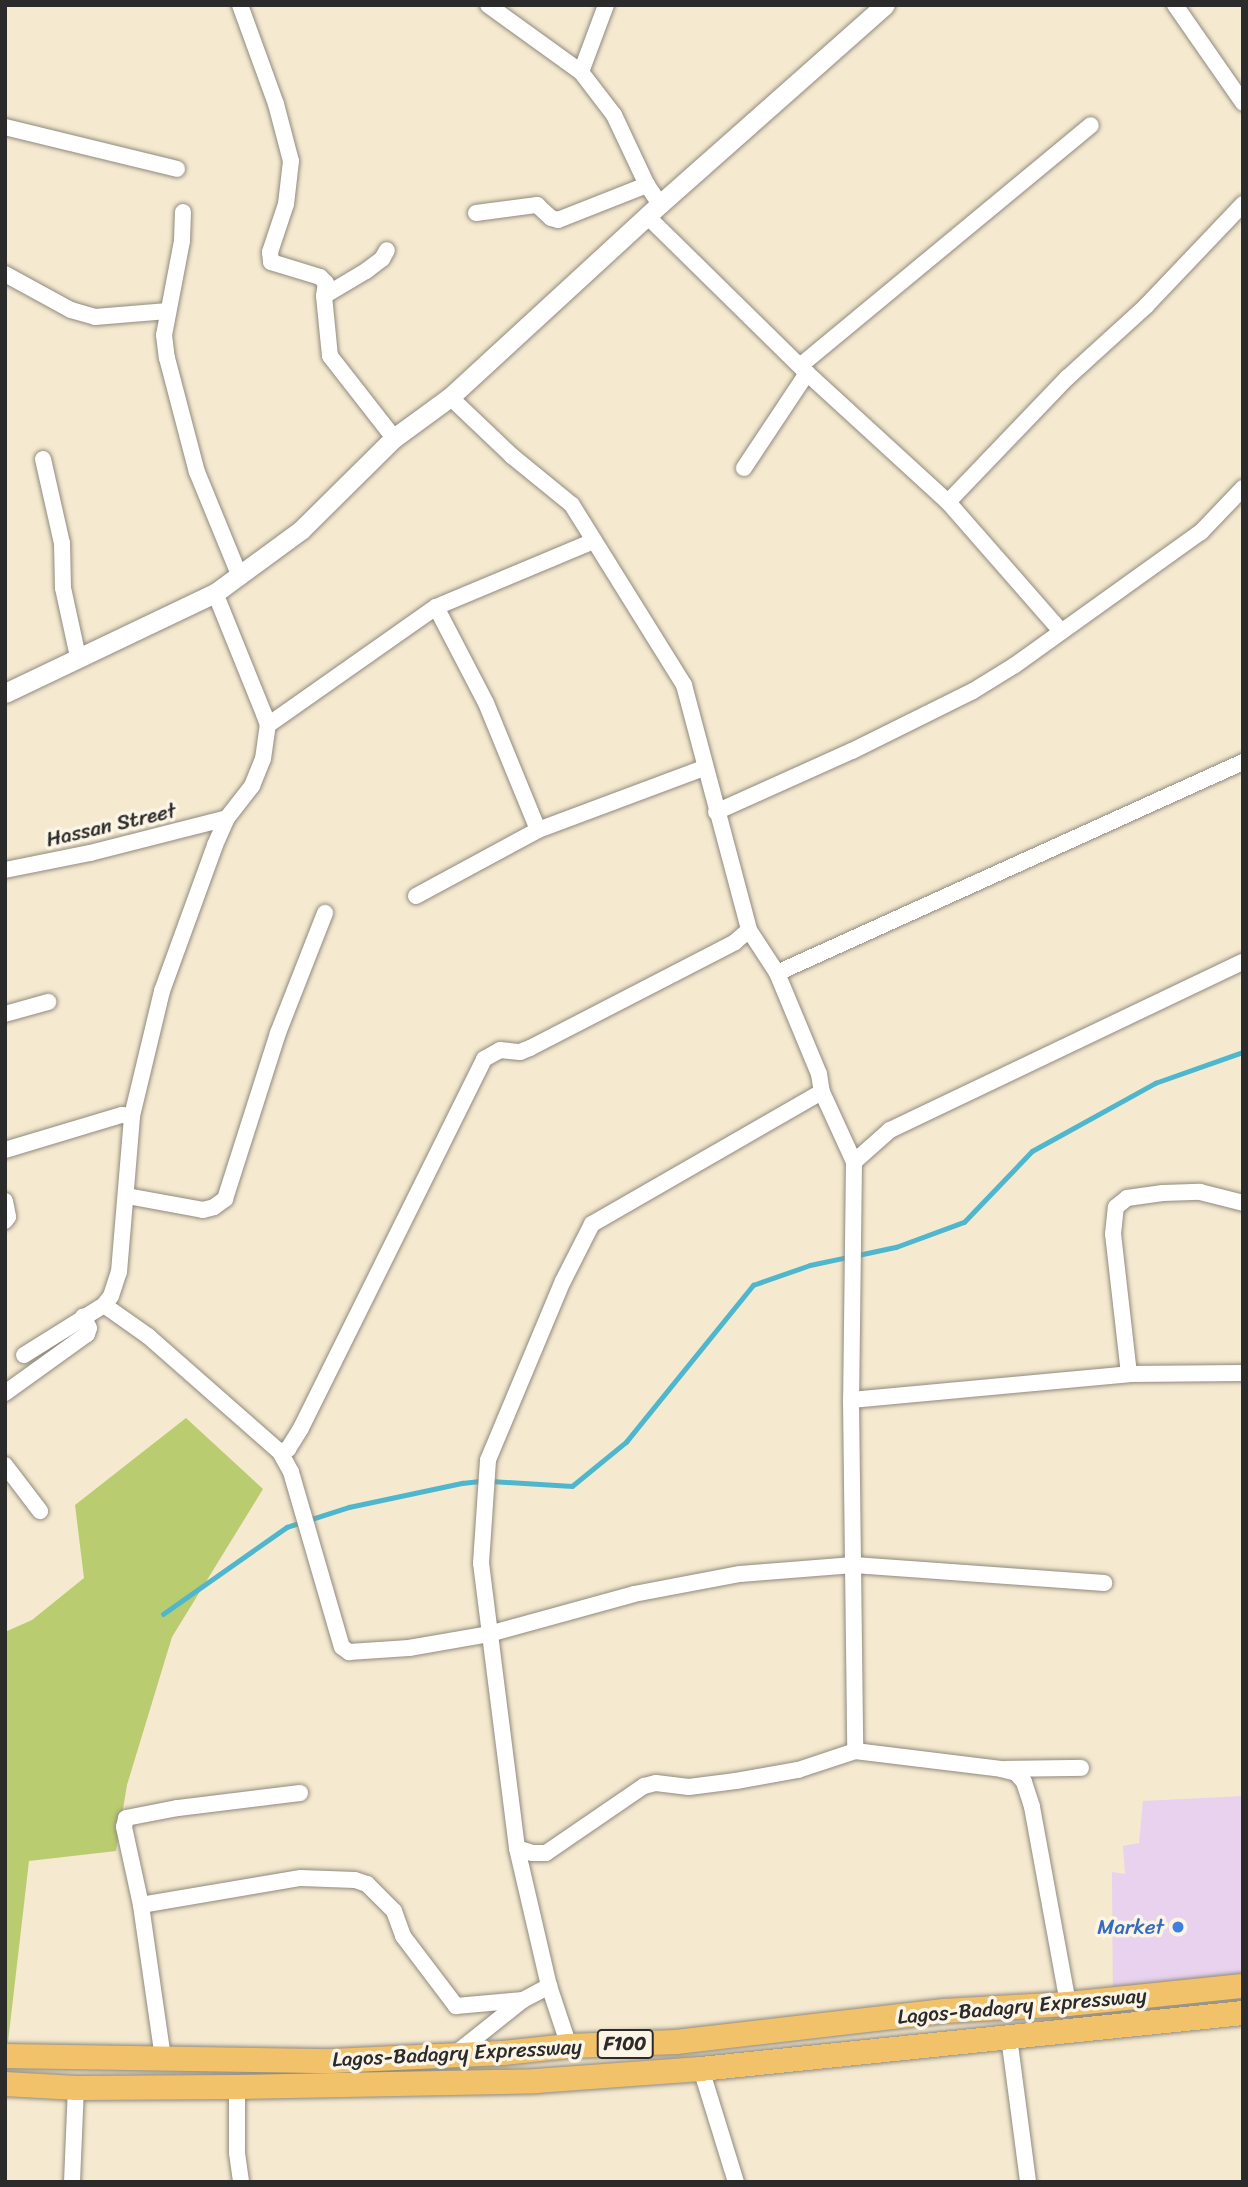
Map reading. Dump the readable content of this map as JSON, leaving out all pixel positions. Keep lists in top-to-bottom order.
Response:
{
  "streets": {
    "highway": ["Lagos-Badagry Expressway", "F100"],
    "street": ["Hassan Street"]
  },
  "places": ["Market"]
}
